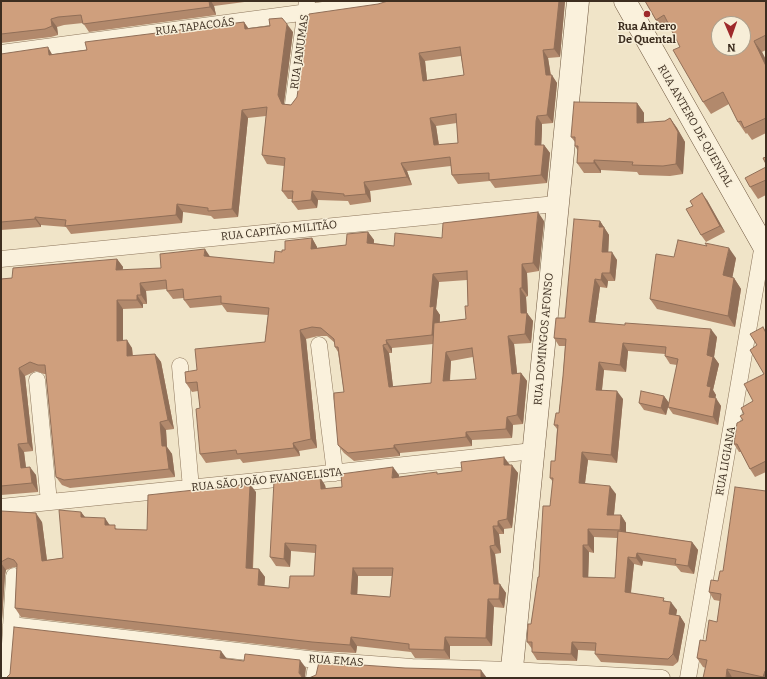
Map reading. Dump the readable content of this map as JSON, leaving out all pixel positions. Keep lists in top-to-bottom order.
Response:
{
  "streets": {
    "street": [
      "RUA TAPACOÁS",
      "RUA JANUMAS",
      "RUA ANTERO DE QUENTAL",
      "RUA CAPITÃO MILITÃO",
      "RUA DOMINGOS AFONSO",
      "RUA LIGIANA",
      "RUA SÃO JOÃO EVANGELISTA",
      "RUA EMAS"
    ]
  },
  "crossings": [
    ["RUA TAPACOÁS", "RUA JANUMAS"],
    ["RUA ANTERO DE QUENTAL", "RUA LIGIANA"],
    ["RUA CAPITÃO MILITÃO", "RUA DOMINGOS AFONSO"],
    ["RUA DOMINGOS AFONSO", "RUA SÃO JOÃO EVANGELISTA"],
    ["RUA DOMINGOS AFONSO", "RUA EMAS"]
  ],
  "places": ["Rua Antero De Quental"],
  "north": "bottom"
}
